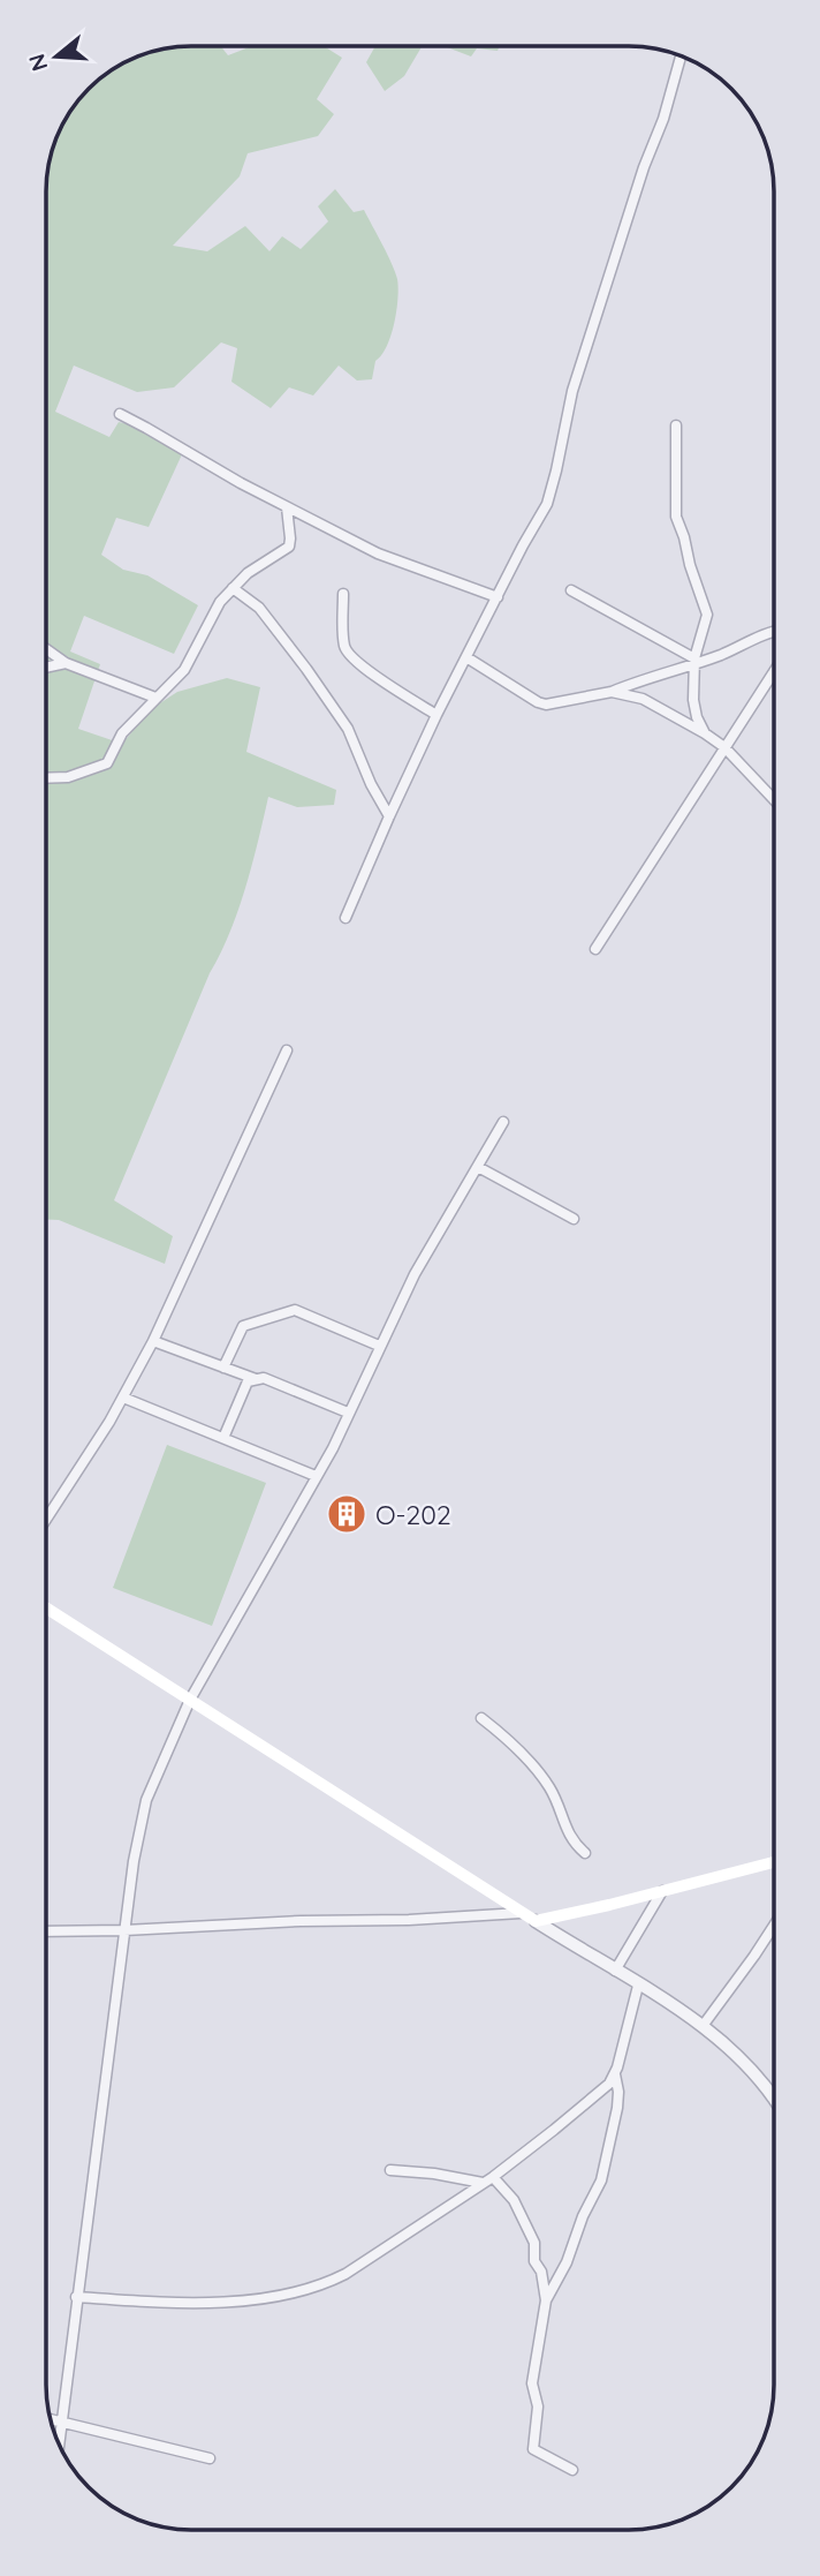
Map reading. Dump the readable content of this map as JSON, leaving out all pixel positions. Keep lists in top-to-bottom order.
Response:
{
  "places": {
    "building": ["O-202"]
  },
  "north": "left"
}
